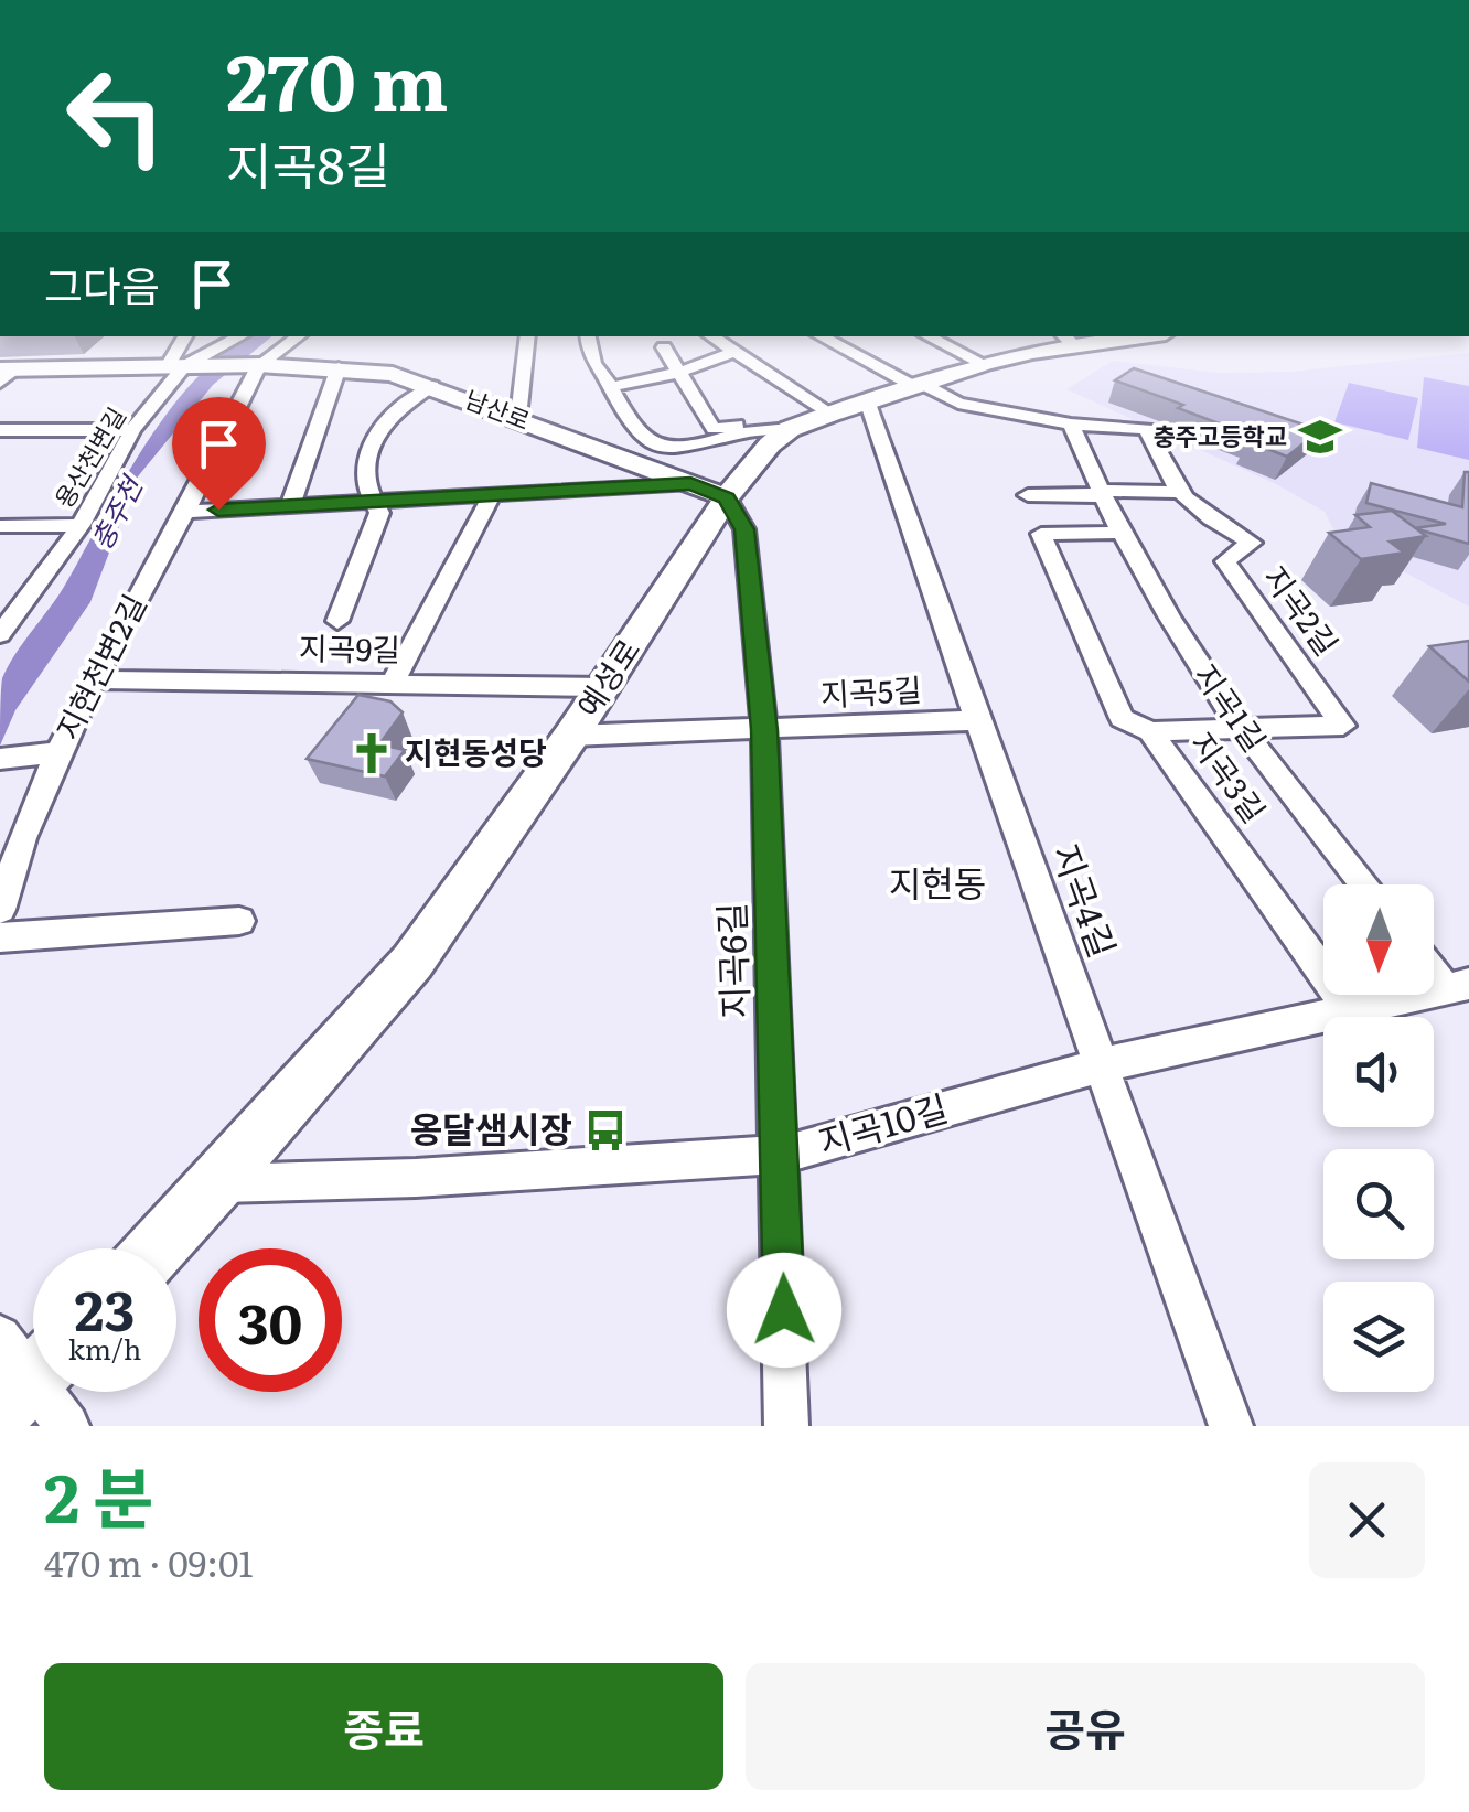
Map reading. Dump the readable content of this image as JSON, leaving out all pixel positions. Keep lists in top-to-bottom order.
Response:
{
  "streets": {
    "main road": ["남산로", "예성로"],
    "street": [
      "용산천변길",
      "지곡2길",
      "지곡9길",
      "지현천변2길",
      "지곡5길",
      "지곡1길",
      "지곡3길",
      "지곡4길",
      "지곡6길",
      "지곡10길"
    ]
  },
  "crossings": [
    ["남산로", "용산천변길"],
    ["남산로", "지현천변2길"],
    ["남산로", "예성로"],
    ["남산로", "지곡6길"],
    ["지곡2길", "지곡1길"],
    ["지곡9길", "지현천변2길"],
    ["지곡9길", "예성로"],
    ["예성로", "지곡5길"],
    ["예성로", "지곡4길"],
    ["예성로", "지곡6길"],
    ["예성로", "지곡10길"],
    ["지곡5길", "지곡4길"],
    ["지곡5길", "지곡6길"],
    ["지곡1길", "지곡3길"],
    ["지곡3길", "지곡10길"],
    ["지곡4길", "지곡10길"],
    ["지곡6길", "지곡10길"]
  ],
  "districts": ["지현동"],
  "water": ["충주천"],
  "places": {
    "school or university": ["충주고등학교"],
    "church": ["지현동성당"],
    "bus stop": ["옹달샘시장"]
  },
  "north": "bottom",
  "page": {
    "turn": ["270 m", "지곡8길"],
    "then": "그다음",
    "speed": "23 km/h",
    "limit": "30",
    "heading": ["2 분", "470 m · 09:01"],
    "buttons": ["종료", "공유"]
  }
}
